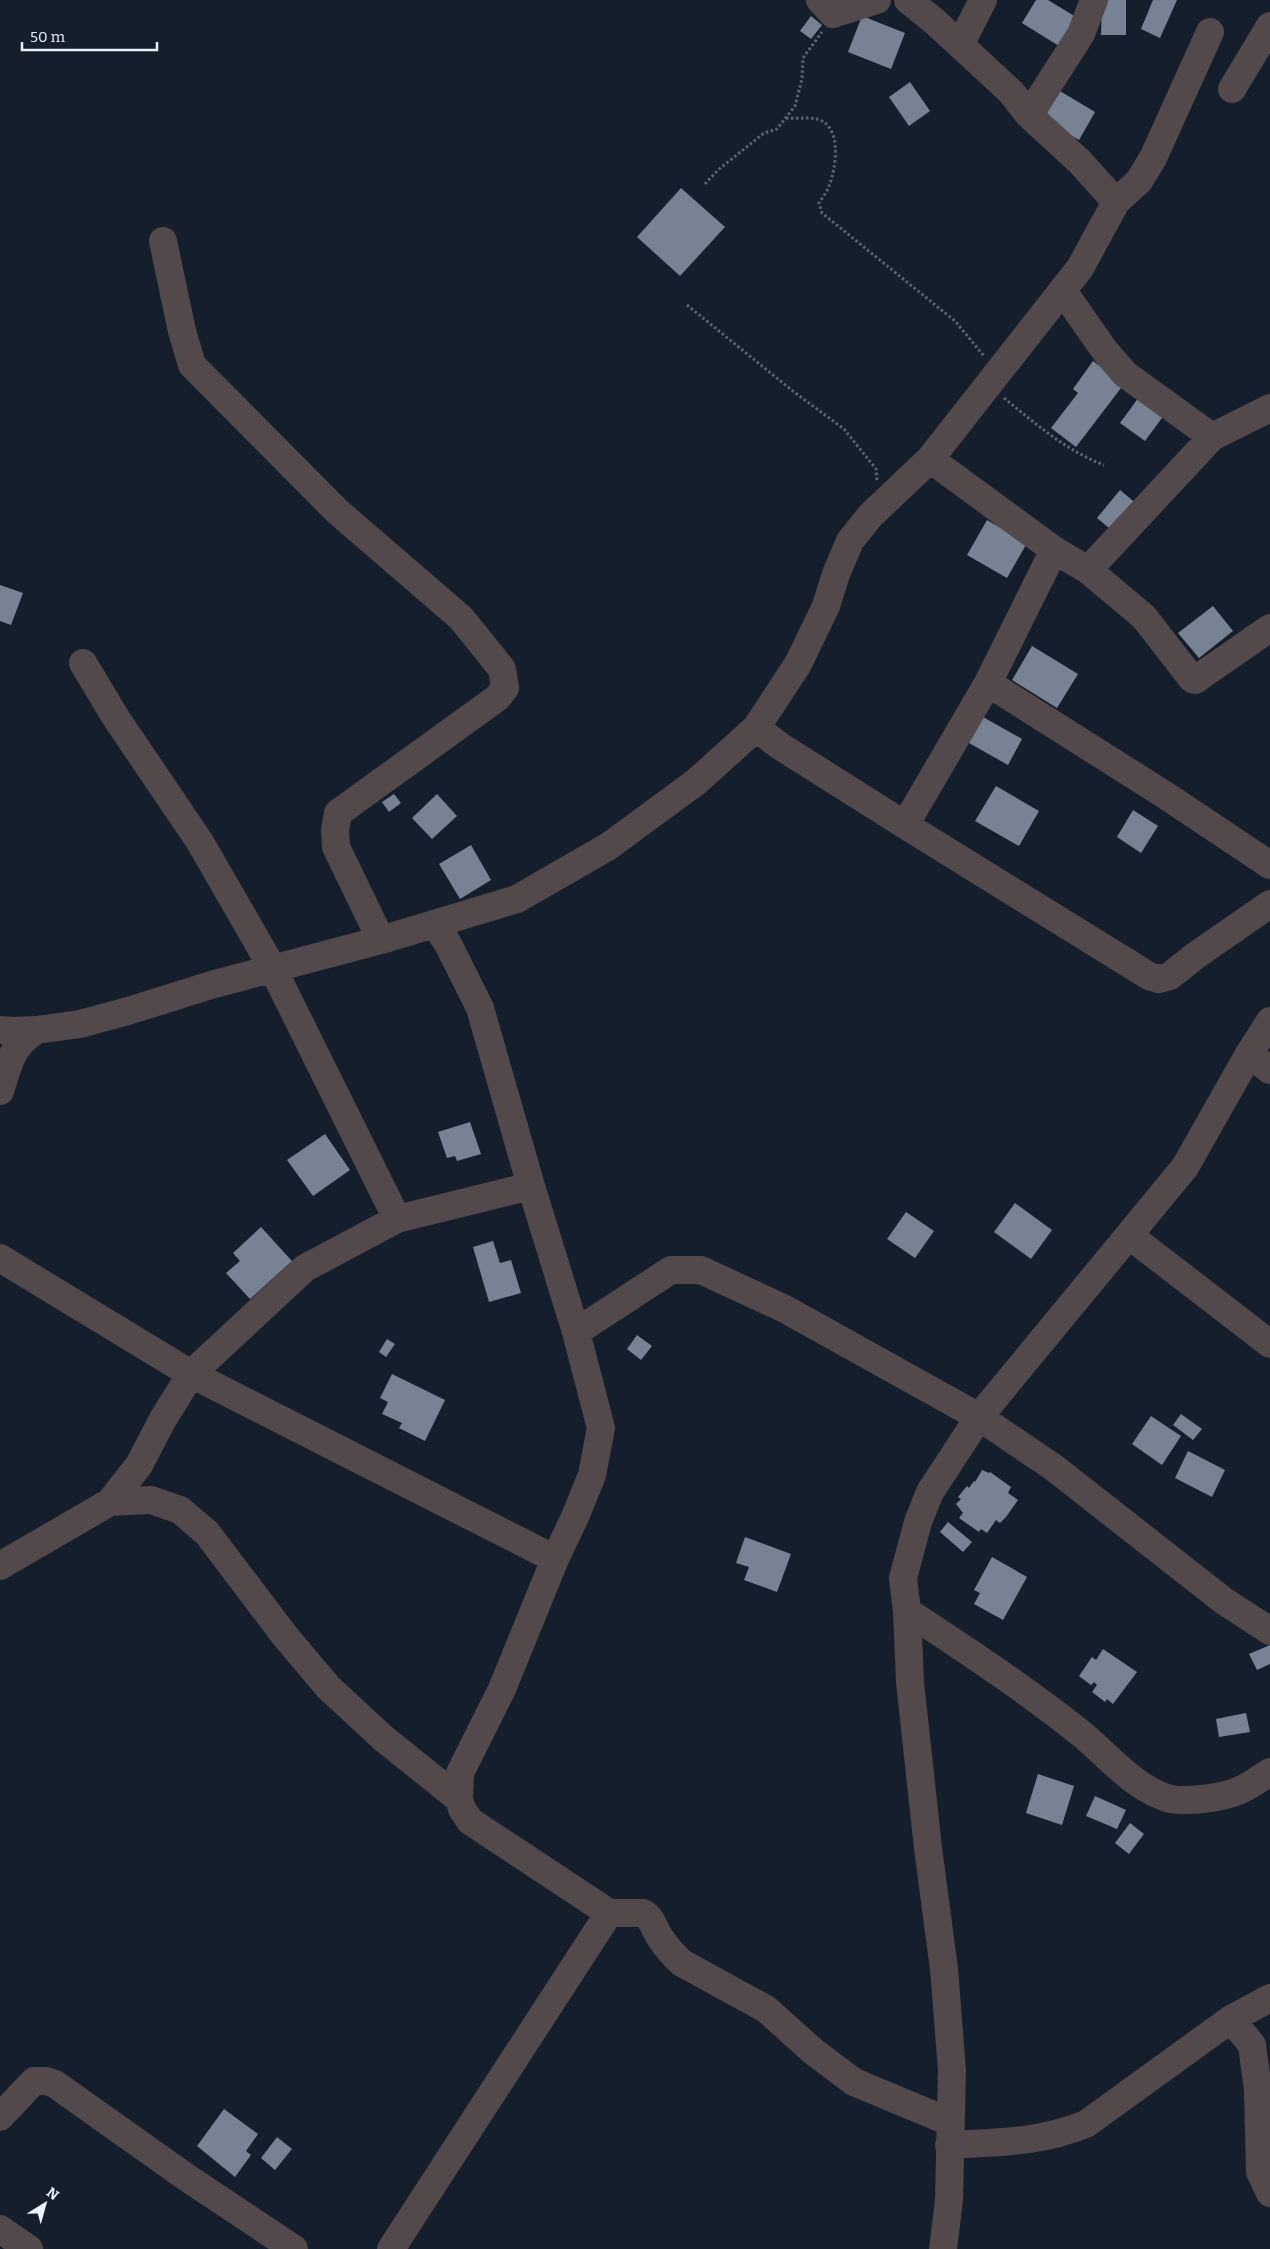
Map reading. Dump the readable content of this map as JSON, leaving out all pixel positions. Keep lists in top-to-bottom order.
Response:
{
  "scale_bar": "50 m",
  "north": "top right"
}
